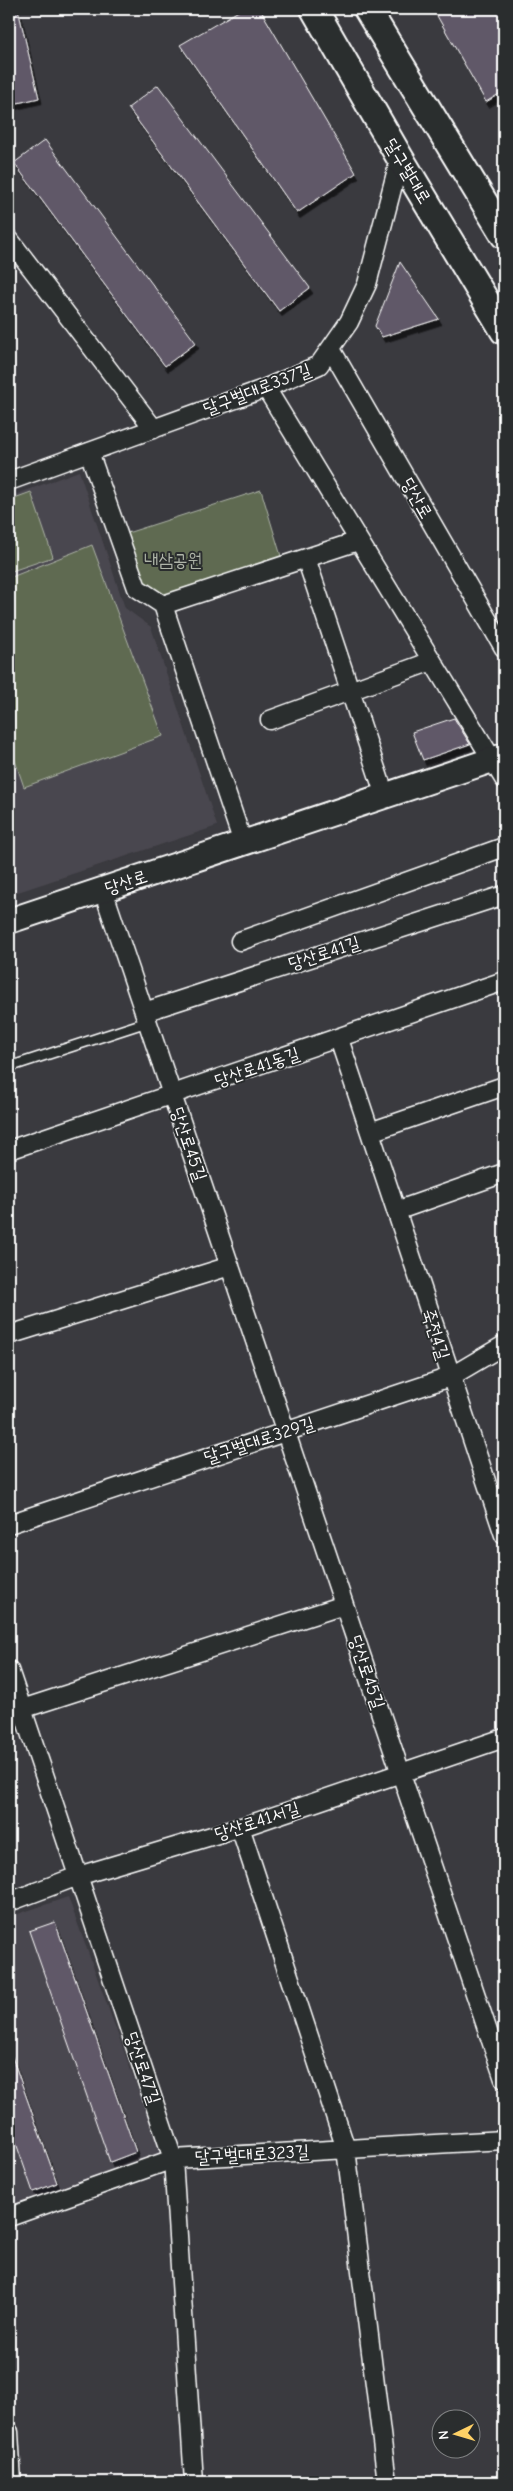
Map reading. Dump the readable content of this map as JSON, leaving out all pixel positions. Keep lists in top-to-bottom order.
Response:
{
  "streets": {
    "main road": ["달구벌대로", "당산로"],
    "street": [
      "달구벌대로337길",
      "당산로41길",
      "당산로41동길",
      "당산로45길",
      "죽전4길",
      "달구벌대로329길",
      "당산로41서길",
      "당산로47길",
      "달구벌대로323길"
    ]
  },
  "crossings": [
    ["달구벌대로", "달구벌대로337길"],
    ["달구벌대로337길", "당산로"],
    ["당산로", "당산로45길"],
    ["당산로41길", "당산로45길"],
    ["당산로41동길", "당산로45길"],
    ["당산로41동길", "죽전4길"],
    ["당산로45길", "달구벌대로329길"],
    ["당산로45길", "당산로41서길"],
    ["죽전4길", "달구벌대로329길"],
    ["당산로41서길", "당산로47길"],
    ["당산로47길", "달구벌대로323길"]
  ],
  "parks": ["내삼공원"],
  "north": "left"
}
